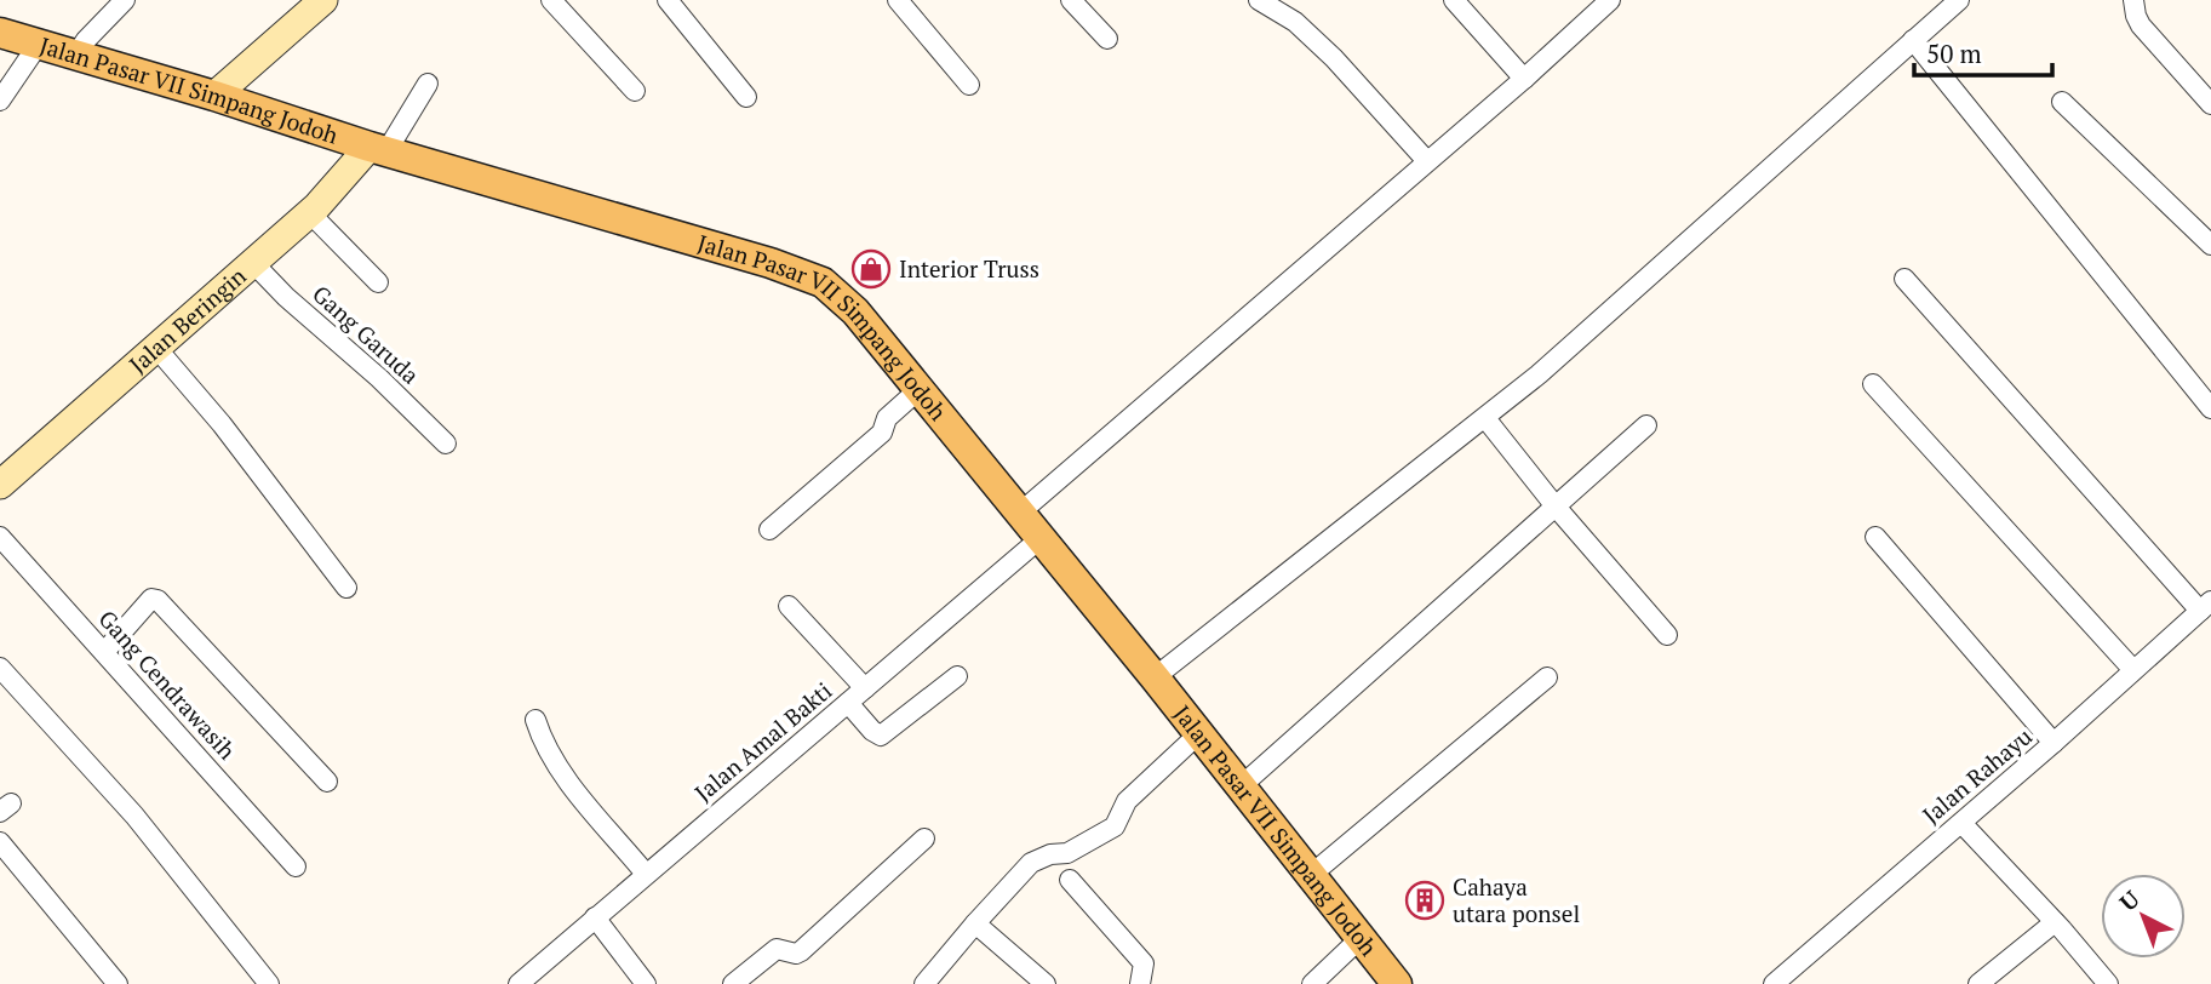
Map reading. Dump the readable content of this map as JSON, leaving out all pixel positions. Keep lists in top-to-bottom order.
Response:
{
  "streets": {
    "main road": ["Jalan Pasar VII Simpang Jodoh"],
    "street": [
      "Jalan Beringin",
      "Gang Garuda",
      "Gang Cendrawasih",
      "Jalan Amal Bakti",
      "Jalan Rahayu"
    ]
  },
  "crossings": [
    ["Jalan Pasar VII Simpang Jodoh", "Jalan Beringin"],
    ["Jalan Pasar VII Simpang Jodoh", "Jalan Amal Bakti"],
    ["Jalan Beringin", "Gang Garuda"]
  ],
  "places": {
    "shop": ["Interior Truss"],
    "building": ["Cahaya utara ponsel"]
  },
  "scale_bar": "50 m",
  "north": "top left"
}
